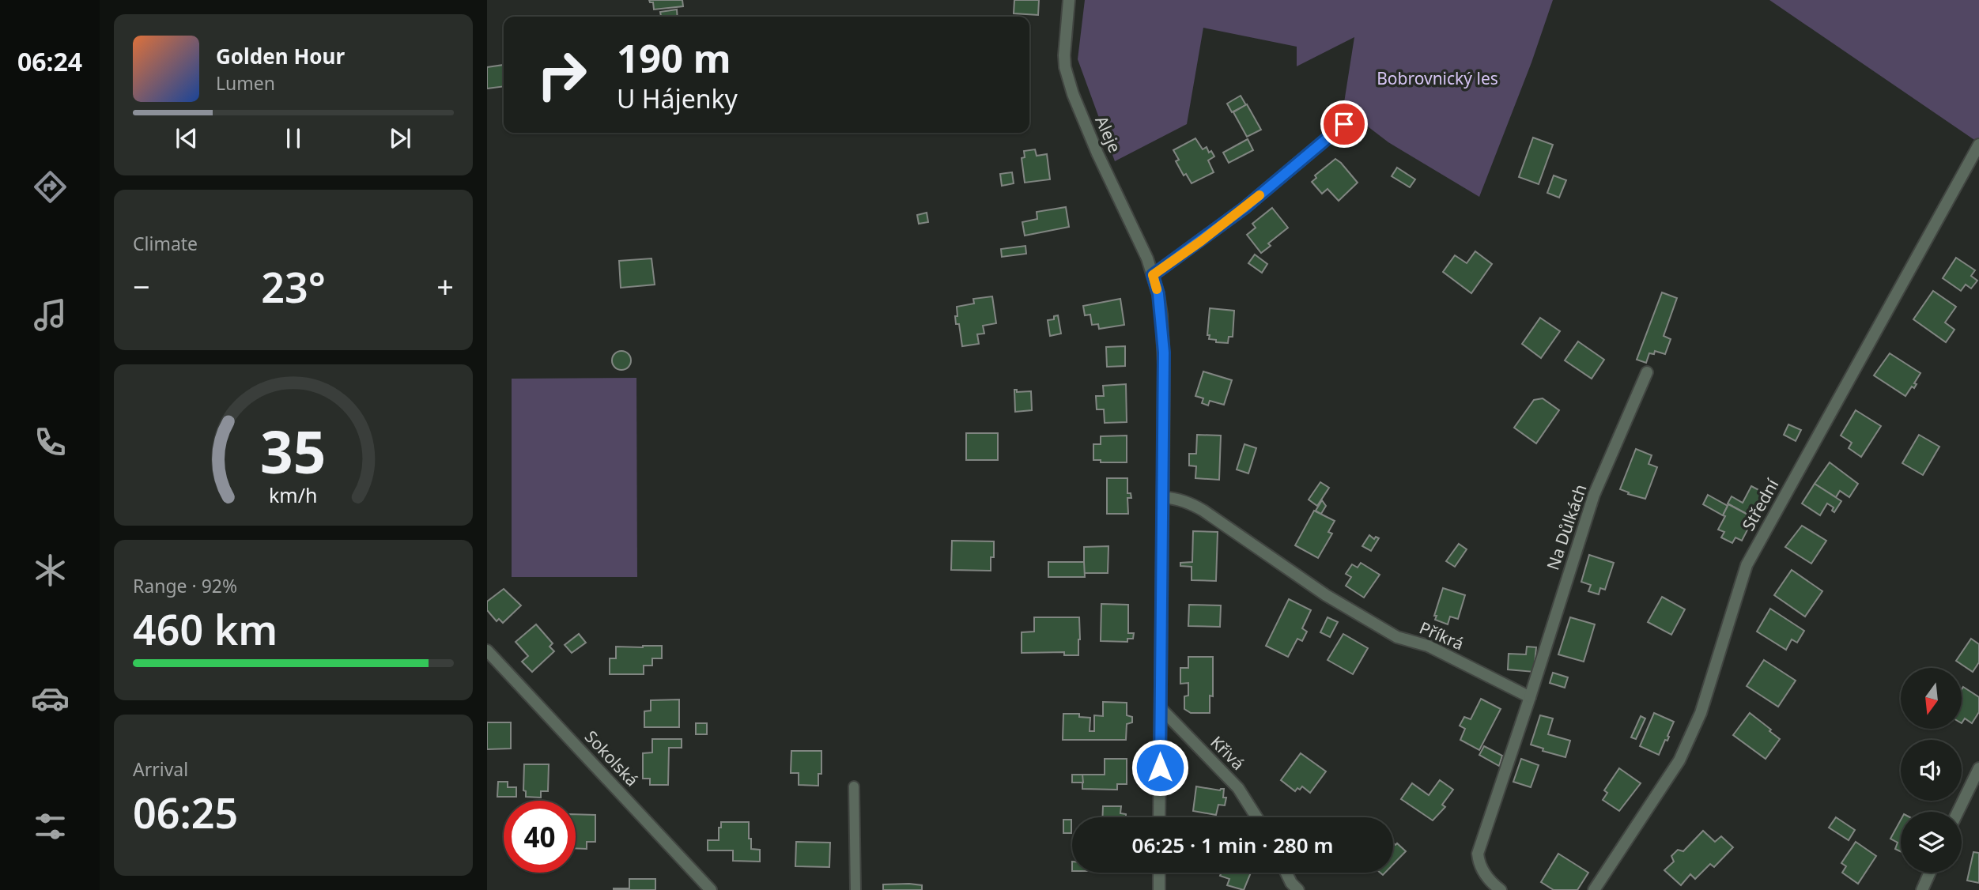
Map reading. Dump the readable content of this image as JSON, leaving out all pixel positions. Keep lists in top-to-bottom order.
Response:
{
  "streets": {
    "street": [
      "Aleje",
      "Střední",
      "Na Důlkách",
      "Příkrá",
      "Křivá",
      "Sokolská"
    ]
  },
  "crossings": [
    ["Aleje", "Příkrá"],
    ["Aleje", "Křivá"],
    ["Na Důlkách", "Příkrá"]
  ],
  "parks": ["Bobrovnický les"],
  "north": "bottom",
  "page": {
    "tabs": "06:24",
    "turn": ["190 m", "U Hájenky"],
    "song": ["Golden Hour", "Lumen"],
    "tile": [
      "Climate",
      ["Range · 92%", "460 km"],
      ["Arrival", "06:25"]
    ],
    "heat": ["−", "23°", "+"],
    "limit": "40",
    "trip": "06:25 · 1 min · 280 m",
    "gauge": ["35", "km/h"]
  }
}
